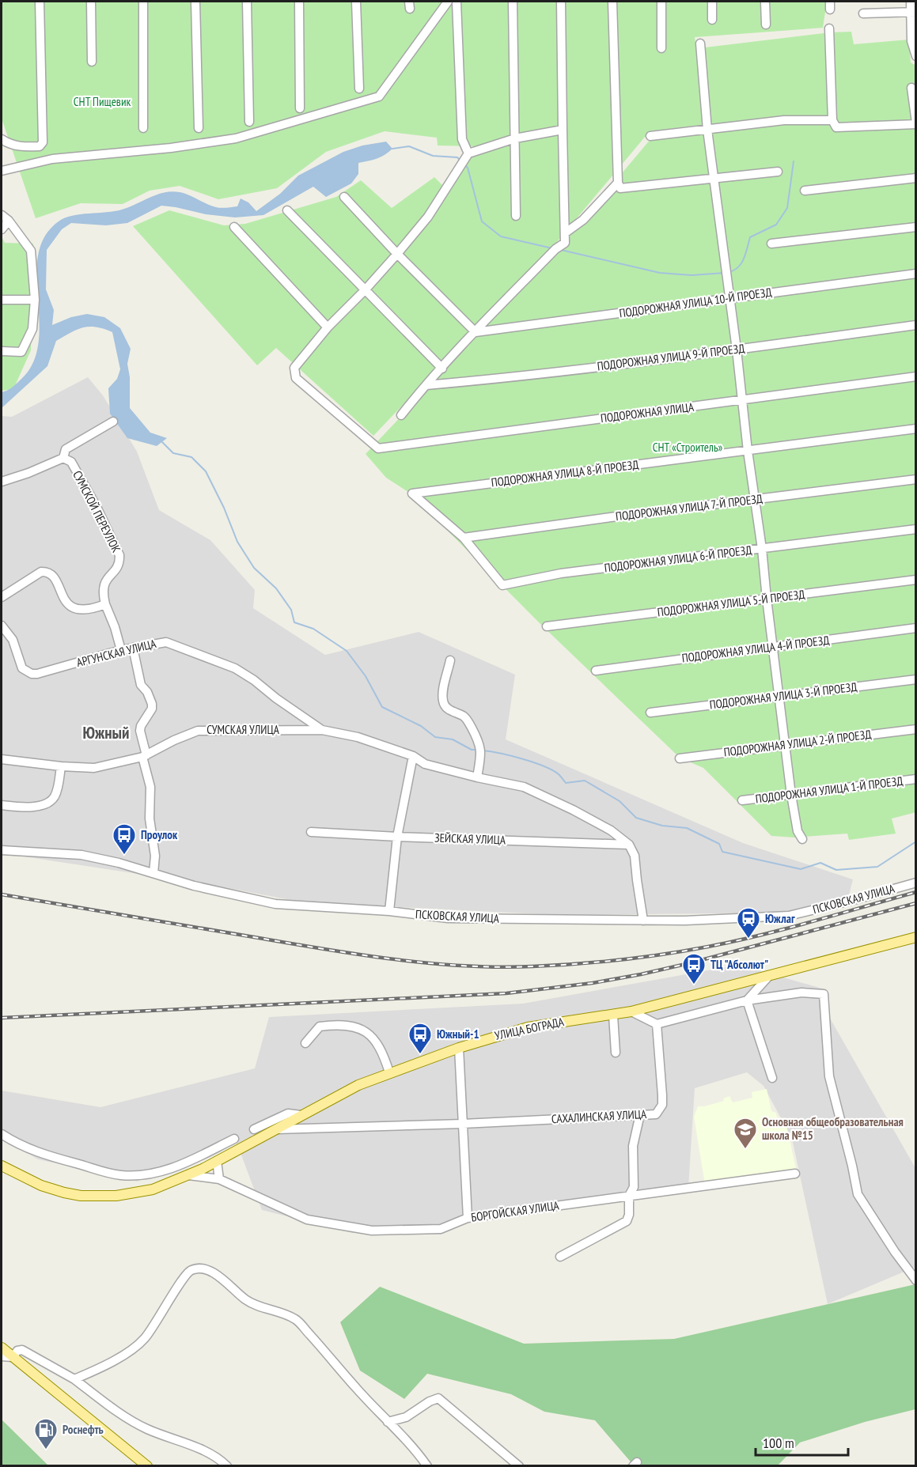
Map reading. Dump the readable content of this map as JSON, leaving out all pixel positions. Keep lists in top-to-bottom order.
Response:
{
  "streets": {
    "main road": ["УЛИЦА БОГРАДА"],
    "street": [
      "ПОДОРОЖНАЯ УЛИЦА 10-Й ПРОЕЗД",
      "ПОДОРОЖНАЯ УЛИЦА 9-Й ПРОЕЗД",
      "ПОДОРОЖНАЯ УЛИЦА",
      "ПОДОРОЖНАЯ УЛИЦА 8-Й ПРОЕЗД",
      "ПОДОРОЖНАЯ УЛИЦА 7-Й ПРОЕЗД",
      "СУМСКОЙ ПЕРЕУЛОК",
      "ПОДОРОЖНАЯ УЛИЦА 6-Й ПРОЕЗД",
      "ПОДОРОЖНАЯ УЛИЦА 5-Й ПРОЕЗД",
      "ПОДОРОЖНАЯ УЛИЦА 4-Й ПРОЕЗД",
      "АРГУНСКАЯ УЛИЦА",
      "ПОДОРОЖНАЯ УЛИЦА 3-Й ПРОЕЗД",
      "СУМСКАЯ УЛИЦА",
      "ПОДОРОЖНАЯ УЛИЦА 2-Й ПРОЕЗД",
      "ПОДОРОЖНАЯ УЛИЦА 1-Й ПРОЕЗД",
      "ЗЕЙСКАЯ УЛИЦА",
      "ПСКОВСКАЯ УЛИЦА",
      "САХАЛИНСКАЯ УЛИЦА",
      "БОРГОЙСКАЯ УЛИЦА"
    ]
  },
  "crossings": [
    ["ПОДОРОЖНАЯ УЛИЦА 8-Й ПРОЕЗД", "ПОДОРОЖНАЯ УЛИЦА 7-Й ПРОЕЗД"],
    ["ПОДОРОЖНАЯ УЛИЦА 8-Й ПРОЕЗД", "ПОДОРОЖНАЯ УЛИЦА 6-Й ПРОЕЗД"],
    ["ПОДОРОЖНАЯ УЛИЦА 7-Й ПРОЕЗД", "ПОДОРОЖНАЯ УЛИЦА 6-Й ПРОЕЗД"],
    ["АРГУНСКАЯ УЛИЦА", "СУМСКАЯ УЛИЦА"],
    ["УЛИЦА БОГРАДА", "САХАЛИНСКАЯ УЛИЦА"],
    ["УЛИЦА БОГРАДА", "БОРГОЙСКАЯ УЛИЦА"]
  ],
  "districts": ["Южный"],
  "parks": ["СНТ Пищевик", "СНТ «Строитель»"],
  "places": {
    "bus stop": ["Проулок", "ТЦ \"Абсолют\"", "Южный-1"],
    "station": ["Южлаг"],
    "school or university": ["Основная общеобразовательная школа №15"],
    "fuel station": ["Роснефть"]
  },
  "scale_bar": "100 m"
}
